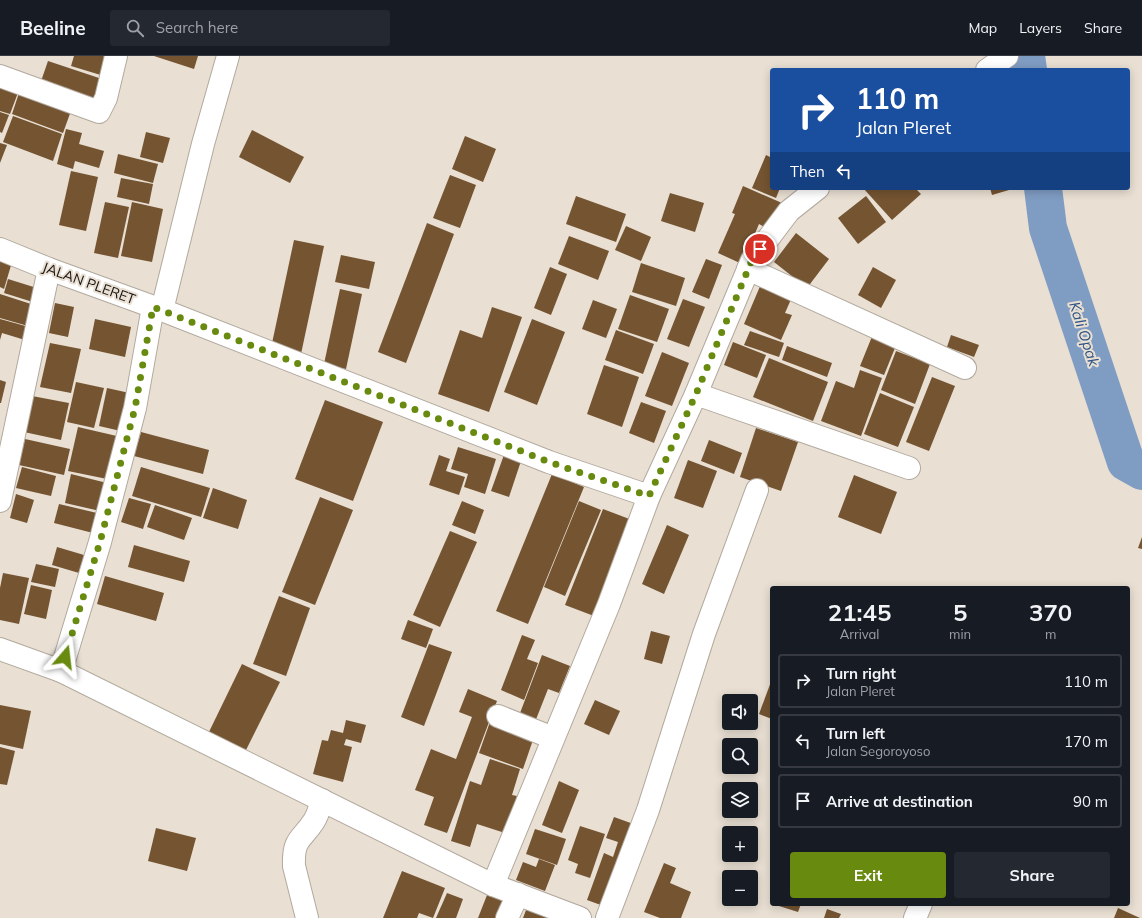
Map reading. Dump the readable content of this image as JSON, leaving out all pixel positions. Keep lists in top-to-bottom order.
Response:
{
  "streets": {
    "street": ["JALAN PLERET"]
  },
  "water": ["Kali Opak"],
  "page": {
    "header": "Beeline",
    "search": "Search here",
    "nav": ["Map", "Layers", "Share"],
    "turn": ["110 m", "Jalan Pleret"],
    "then": "Then",
    "eta": [
      "21:45",
      "Arrival",
      "5",
      "min",
      "370",
      "m"
    ],
    "list": [
      {
        "name": "Turn right",
        "note": "Jalan Pleret",
        "value": "110 m"
      },
      {
        "name": "Turn left",
        "note": "Jalan Segoroyoso",
        "value": "170 m"
      },
      {
        "name": "Arrive at destination",
        "value": "90 m"
      }
    ],
    "map_buttons": ["+", "−"],
    "buttons": ["Exit", "Share"]
  }
}
